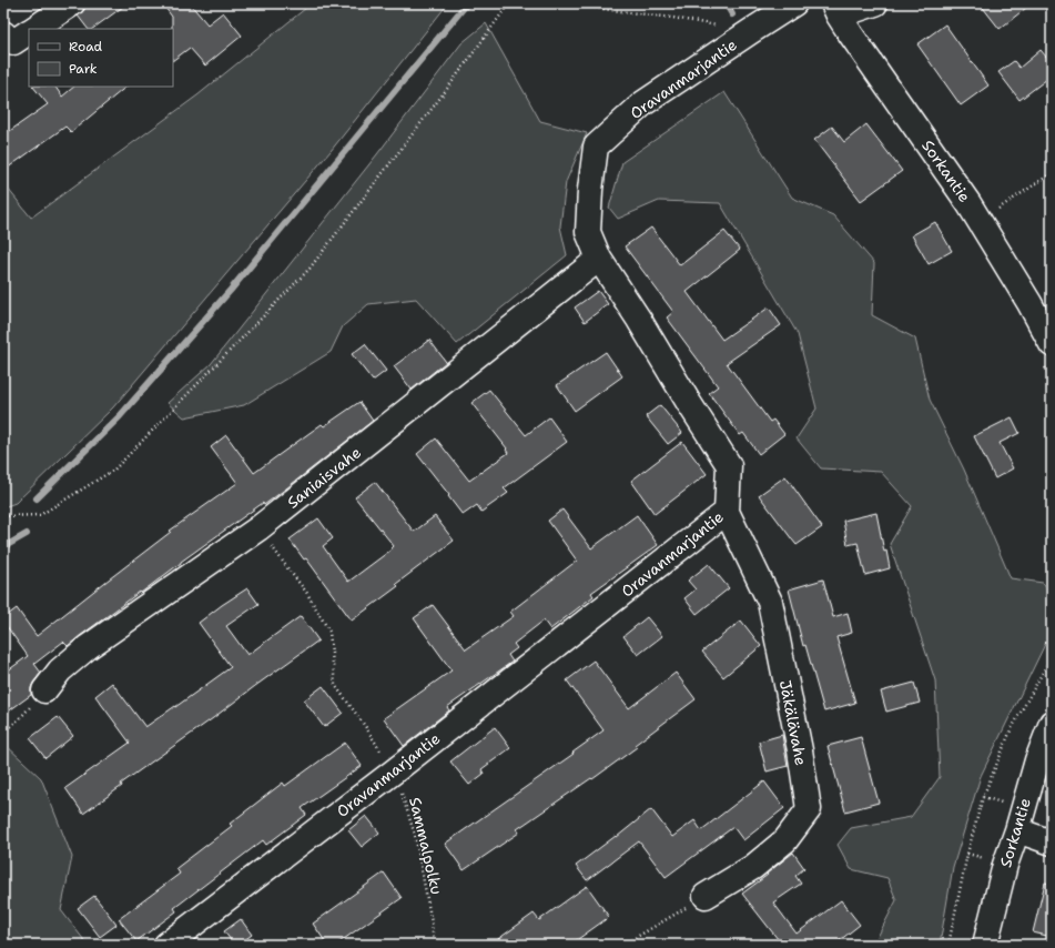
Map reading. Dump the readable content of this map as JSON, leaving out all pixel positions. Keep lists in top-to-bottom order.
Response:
{
  "streets": {
    "street": [
      "Oravanmarjantie",
      "Sorkantie",
      "Saniaisvahe",
      "Jäkälävahe"
    ],
    "path": ["Sammalpolku"]
  },
  "crossings": [
    ["Oravanmarjantie", "Saniaisvahe"],
    ["Oravanmarjantie", "Jäkälävahe"],
    ["Oravanmarjantie", "Sammalpolku"],
    ["Saniaisvahe", "Sammalpolku"]
  ],
  "legend": ["Road", "Park"]
}
